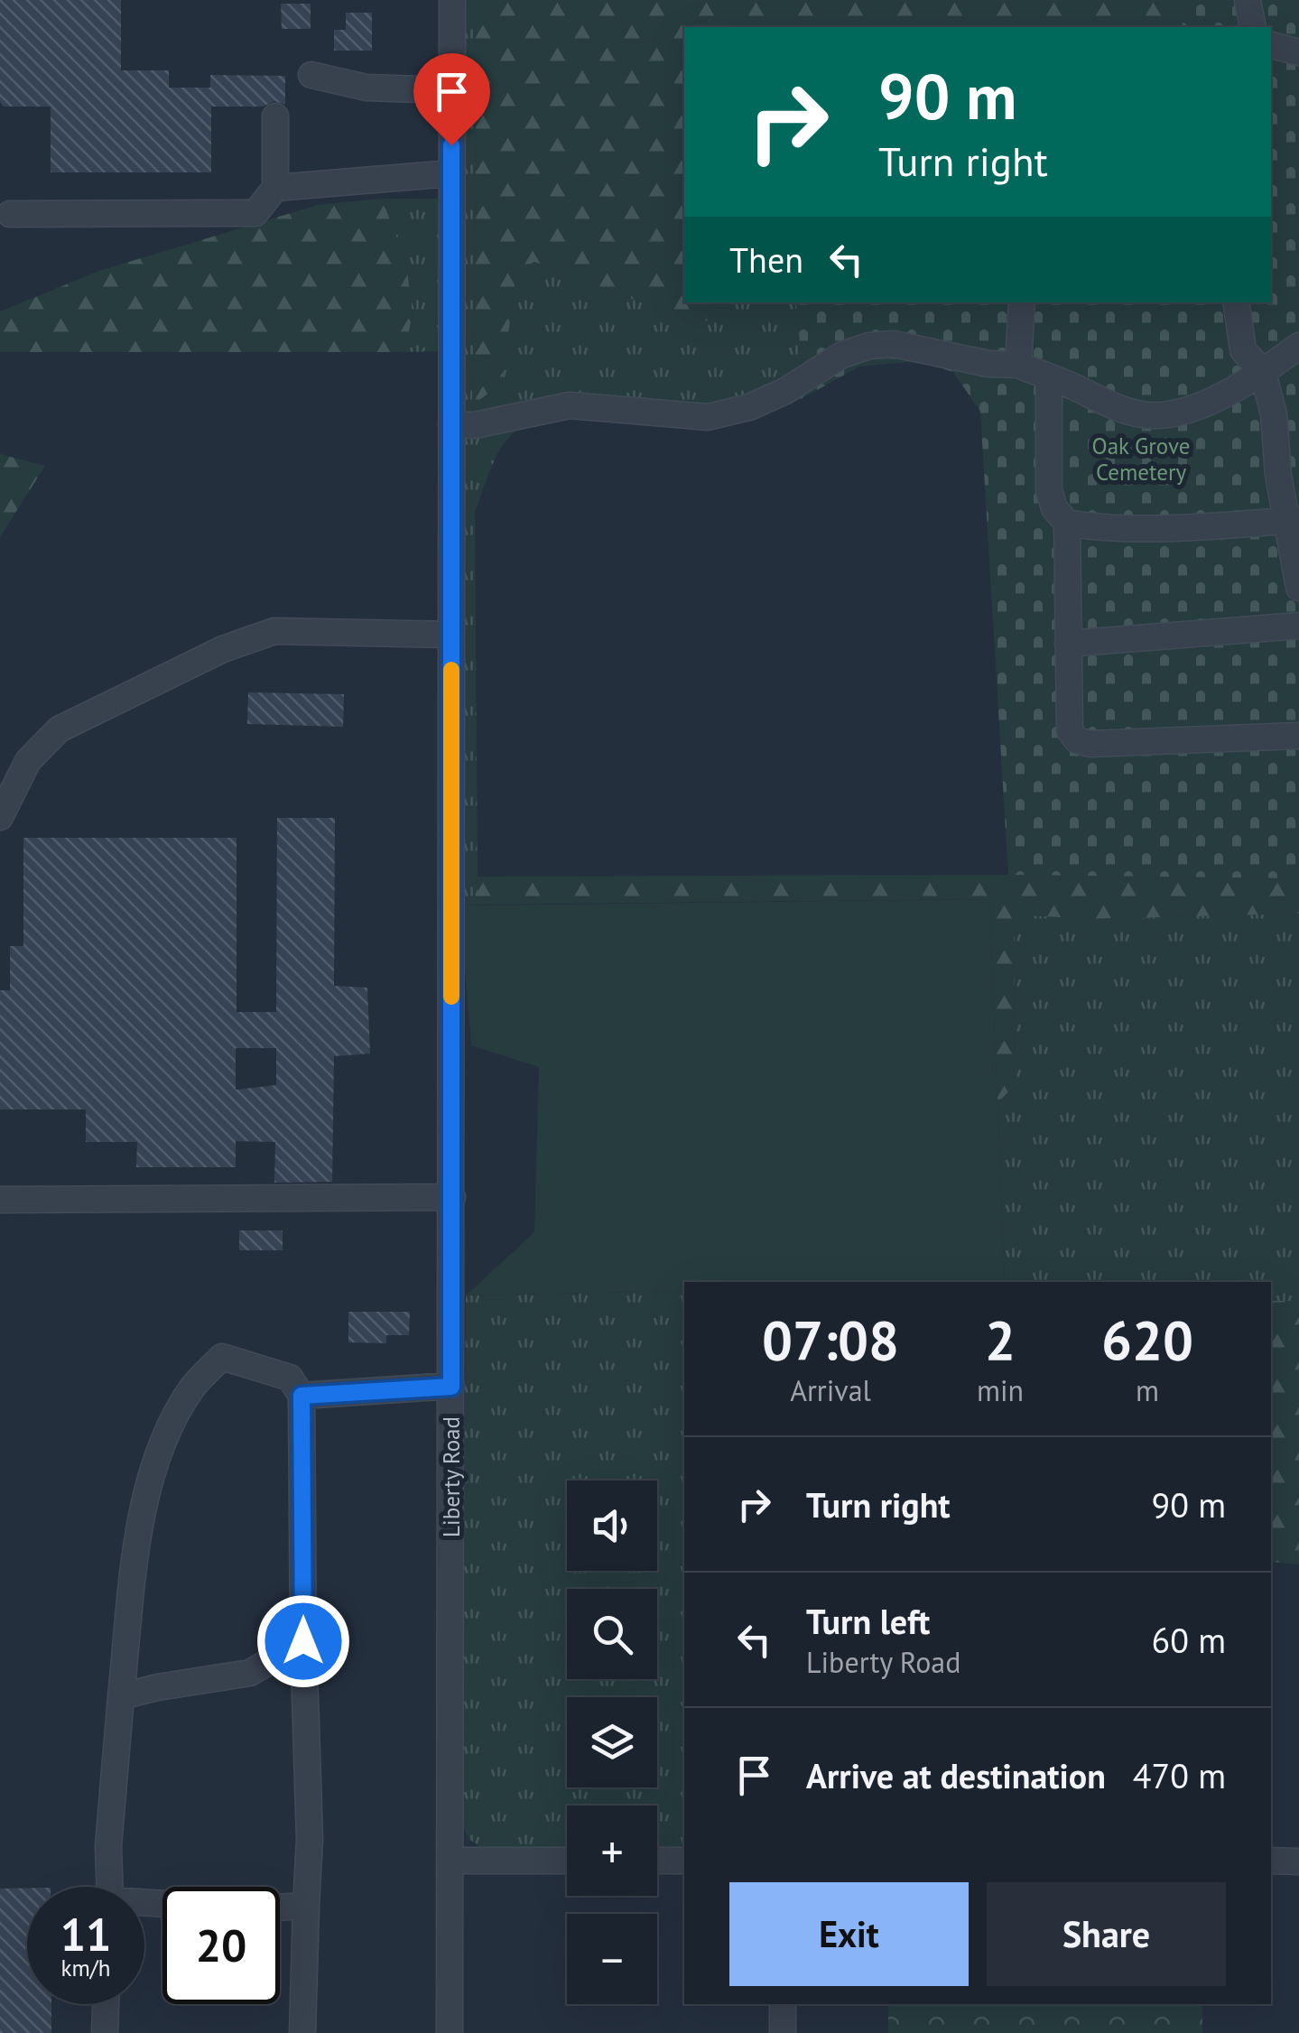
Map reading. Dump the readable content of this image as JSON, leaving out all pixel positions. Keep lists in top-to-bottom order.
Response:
{
  "streets": {
    "street": ["Liberty Road"]
  },
  "parks": ["Oak Grove Cemetery"],
  "page": {
    "turn": ["90 m", "Turn right"],
    "then": "Then",
    "eta": [
      "07:08",
      "Arrival",
      "2",
      "min",
      "620",
      "m"
    ],
    "list": [
      {
        "name": "Turn right",
        "value": "90 m"
      },
      {
        "name": "Turn left",
        "note": "Liberty Road",
        "value": "60 m"
      },
      {
        "name": "Arrive at destination",
        "value": "470 m"
      }
    ],
    "map_buttons": ["+", "−"],
    "buttons": ["Exit", "Share"],
    "speed": "11 km/h",
    "limit": "20"
  }
}
